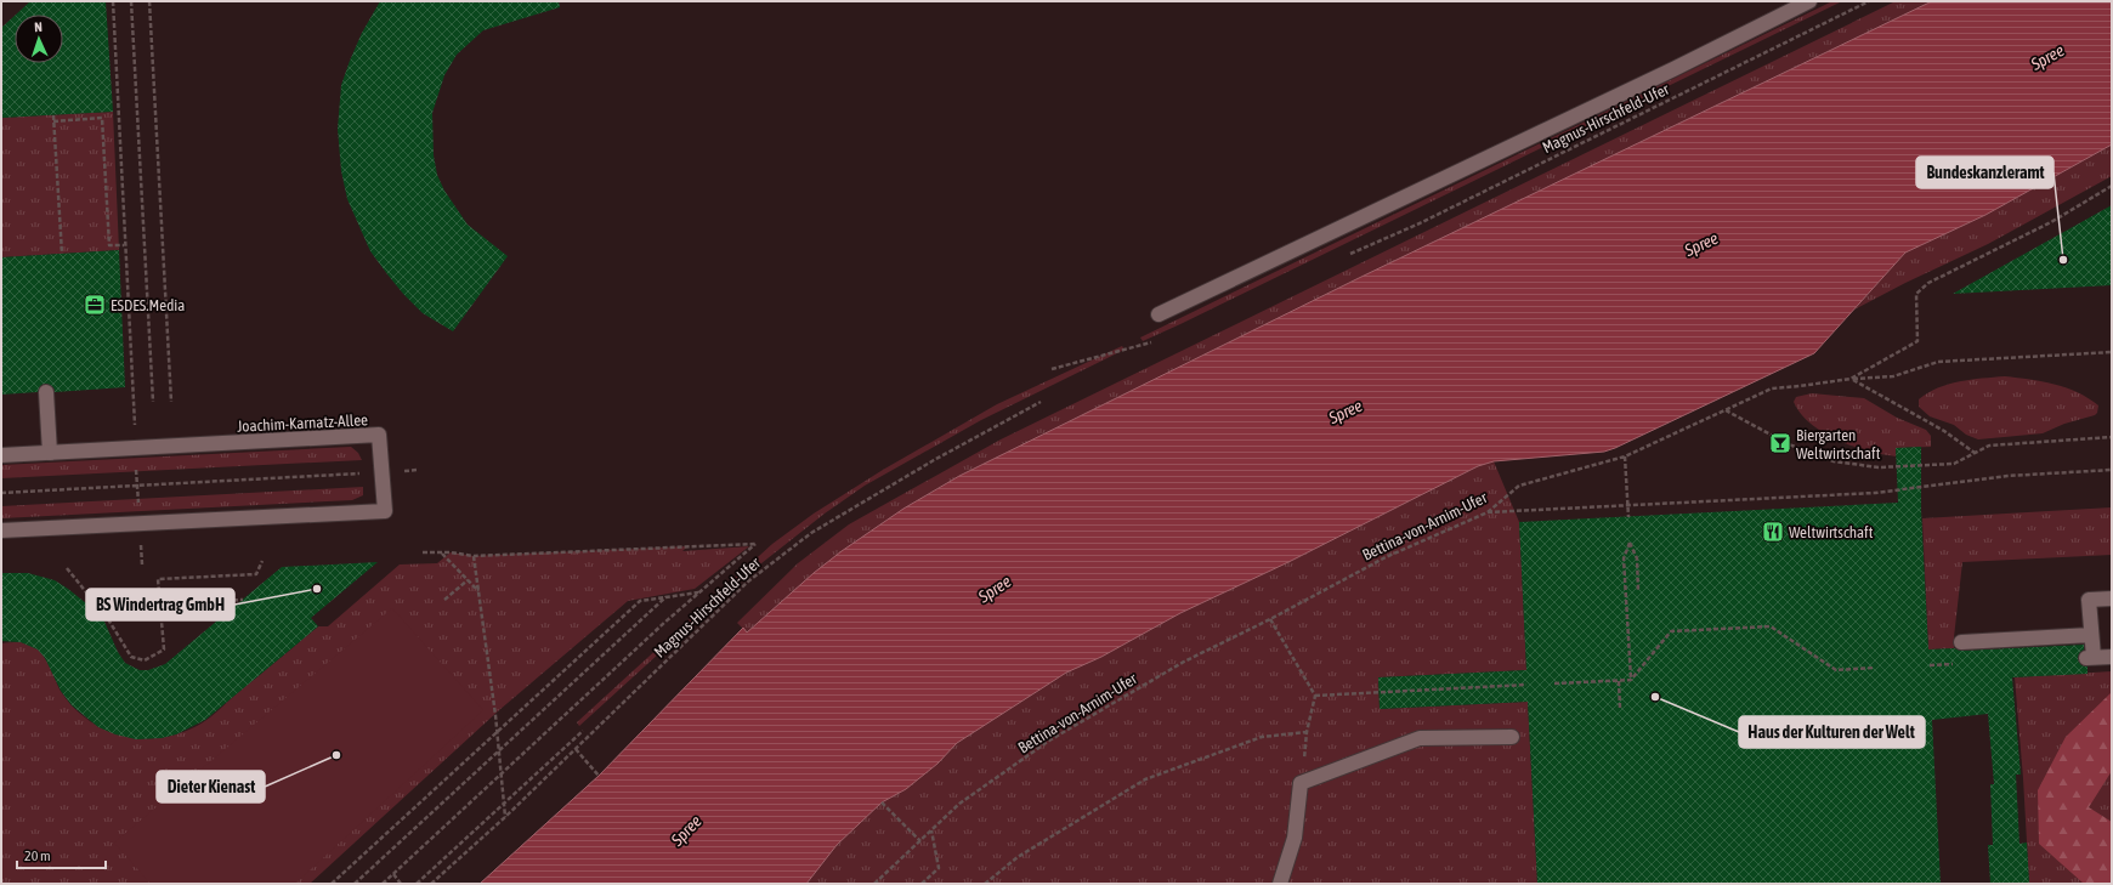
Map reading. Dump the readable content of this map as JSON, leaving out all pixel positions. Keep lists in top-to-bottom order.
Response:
{
  "streets": {
    "street": ["Joachim-Karnatz-Allee"],
    "path": ["Magnus-Hirschfeld-Ufer", "Bettina-von-Arnim-Ufer"]
  },
  "water": ["Spree"],
  "places": {
    "other": [
      "Bundeskanzleramt",
      "BS Windertrag GmbH",
      "Haus der Kulturen der Welt",
      "Dieter Kienast"
    ],
    "office": ["ESDES.Media"],
    "bar": ["Biergarten Weltwirtschaft"],
    "restaurant": ["Weltwirtschaft"]
  },
  "scale_bar": "20 m",
  "north": "top"
}
